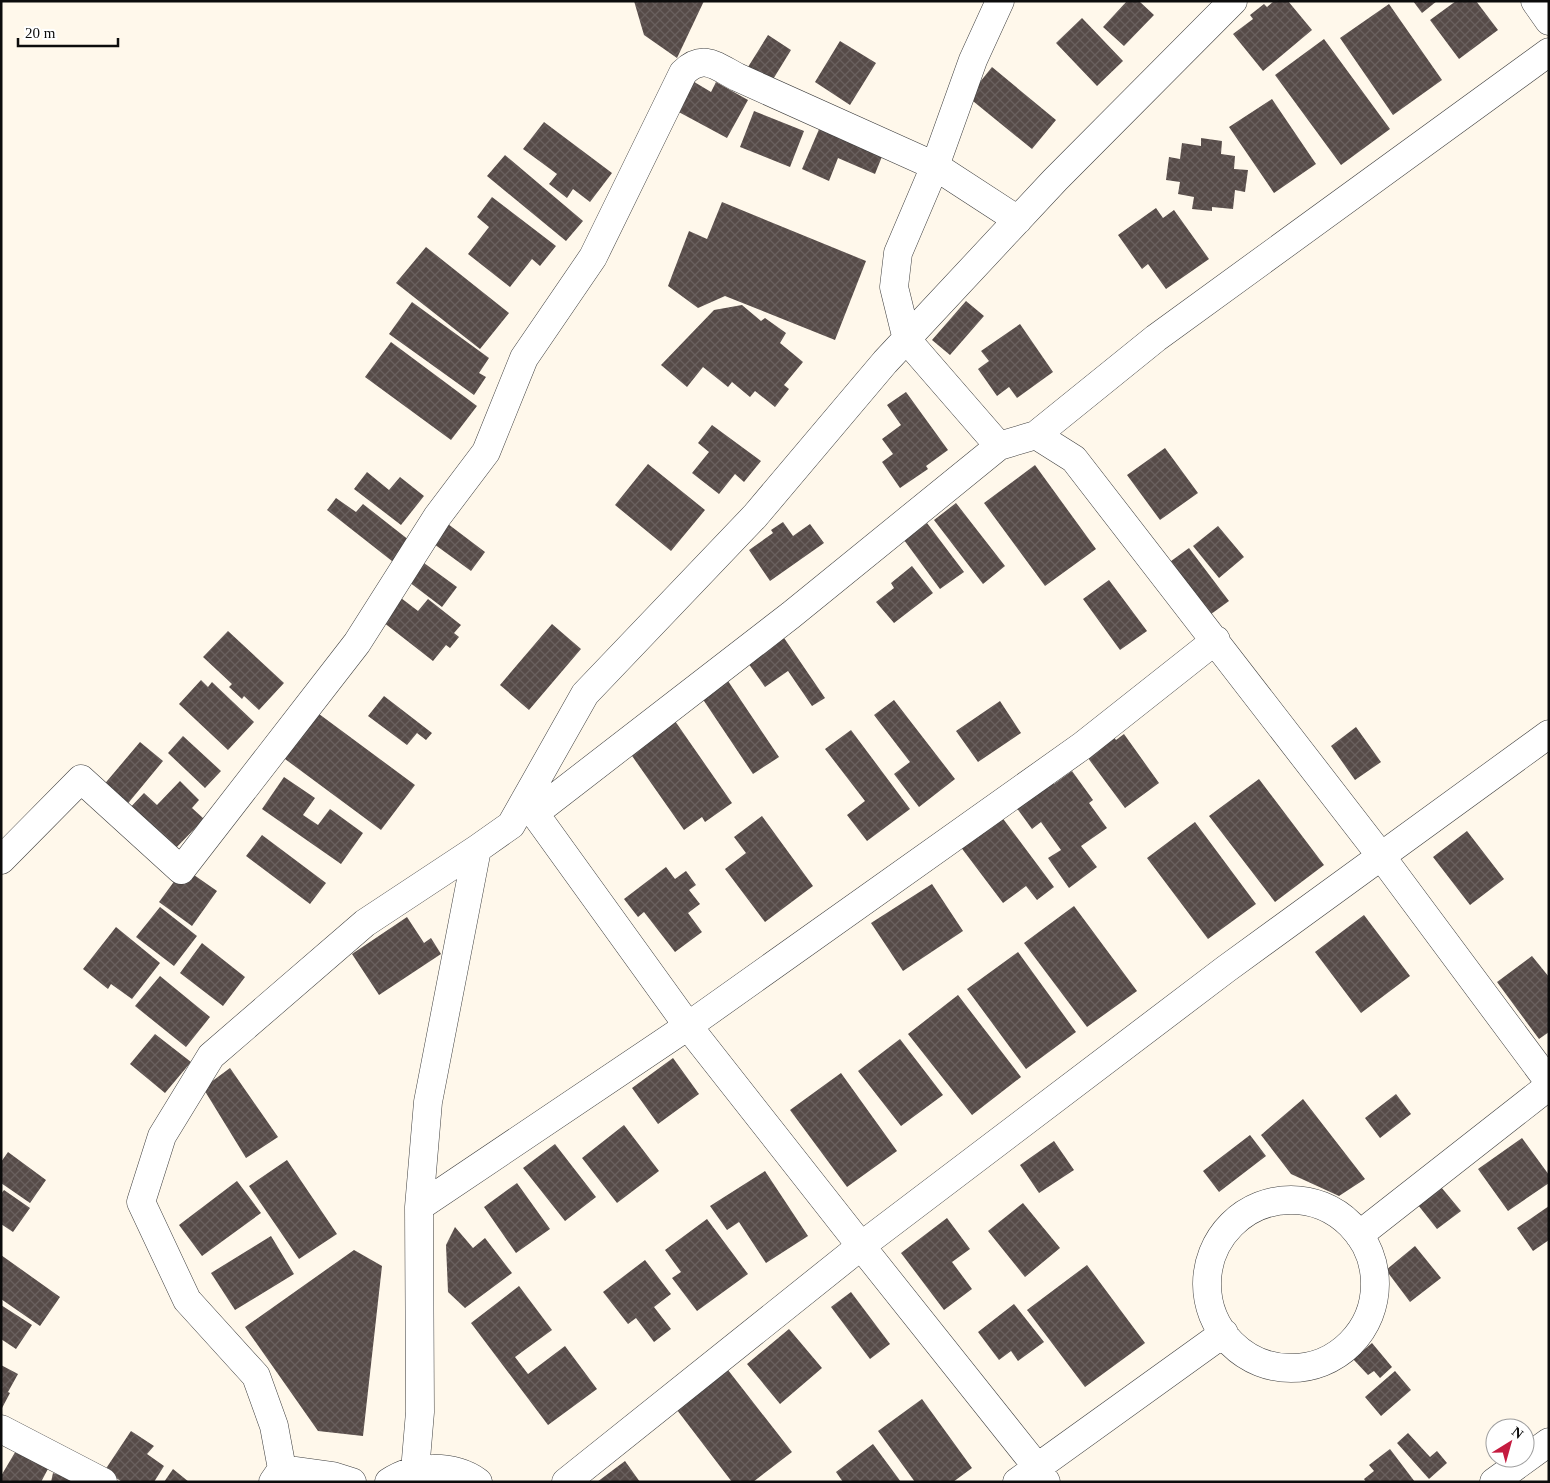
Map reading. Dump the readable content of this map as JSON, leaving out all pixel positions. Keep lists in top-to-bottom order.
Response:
{
  "scale_bar": "20 m",
  "north": "top right"
}
